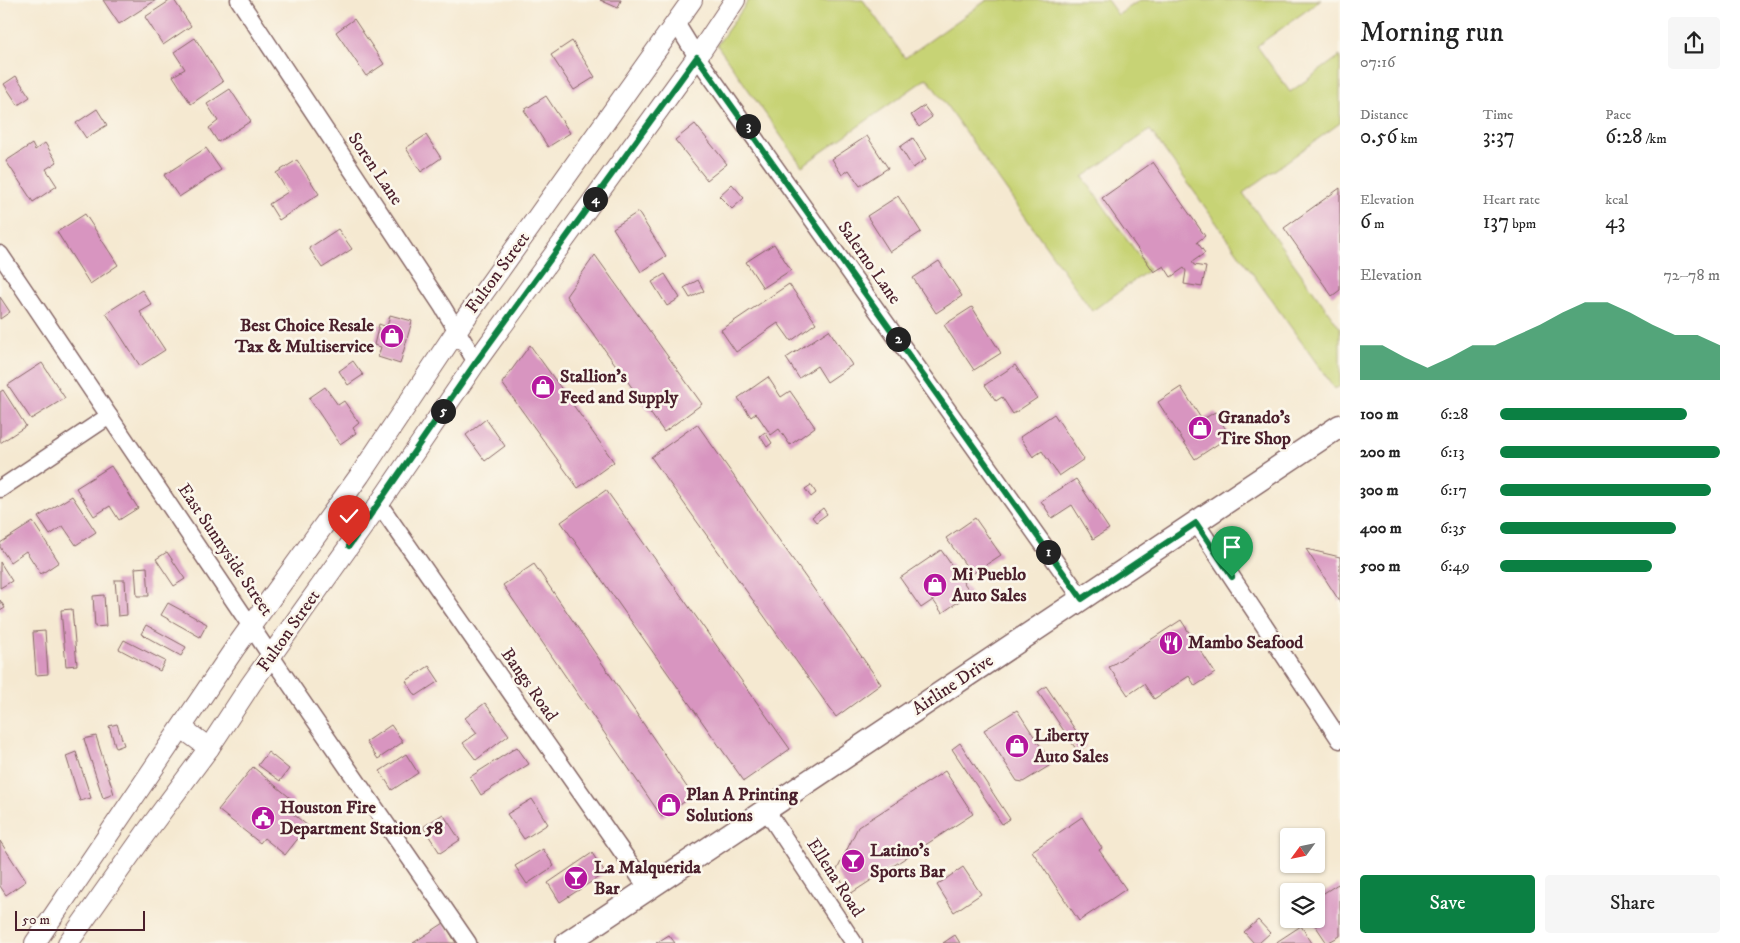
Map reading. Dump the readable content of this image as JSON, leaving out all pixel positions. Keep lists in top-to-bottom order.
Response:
{
  "streets": {
    "main road": ["Airline Drive"],
    "street": [
      "Soren Lane",
      "Salerno Lane",
      "Fulton Street",
      "East Sunnyside Street",
      "Bangs Road",
      "Ellena Road"
    ]
  },
  "crossings": [
    ["Soren Lane", "Fulton Street"],
    ["Salerno Lane", "Fulton Street"],
    ["Salerno Lane", "Airline Drive"],
    ["Fulton Street", "East Sunnyside Street"],
    ["Fulton Street", "Bangs Road"],
    ["Bangs Road", "Airline Drive"],
    ["Airline Drive", "Ellena Road"]
  ],
  "places": {
    "shop": [
      "Best Choice Resale Tax & Multiservice",
      "Stallion's Feed and Supply",
      "Granado's Tire Shop",
      "Mi Pueblo Auto Sales",
      "Liberty Auto Sales",
      "Plan A Printing Solutions"
    ],
    "restaurant": ["Mambo Seafood"],
    "public building": ["Houston Fire Department Station 58"],
    "bar": ["Latino's Sports Bar", "La Malquerida Bar"]
  },
  "scale_bar": "50 m",
  "north": "bottom left",
  "page": {
    "heading": ["Morning run", "07:16"],
    "stats": [
      ["Distance", "0.56 km"],
      ["Time", "3:37"],
      ["Pace", "6:28 /km"],
      ["Elevation", "6 m"],
      ["Heart rate", "137 bpm"],
      ["kcal", "43"]
    ],
    "pins": [
      "3",
      "4",
      "2",
      "5",
      "1"
    ],
    "chart": ["Elevation", "72–78 m"],
    "list": [
      {
        "name": "100 m",
        "note": "6:28"
      },
      {
        "name": "200 m",
        "note": "6:13"
      },
      {
        "name": "300 m",
        "note": "6:17"
      },
      {
        "name": "400 m",
        "note": "6:35"
      },
      {
        "name": "500 m",
        "note": "6:49"
      }
    ],
    "buttons": ["Save", "Share"],
    "scale": "50 m"
  }
}
